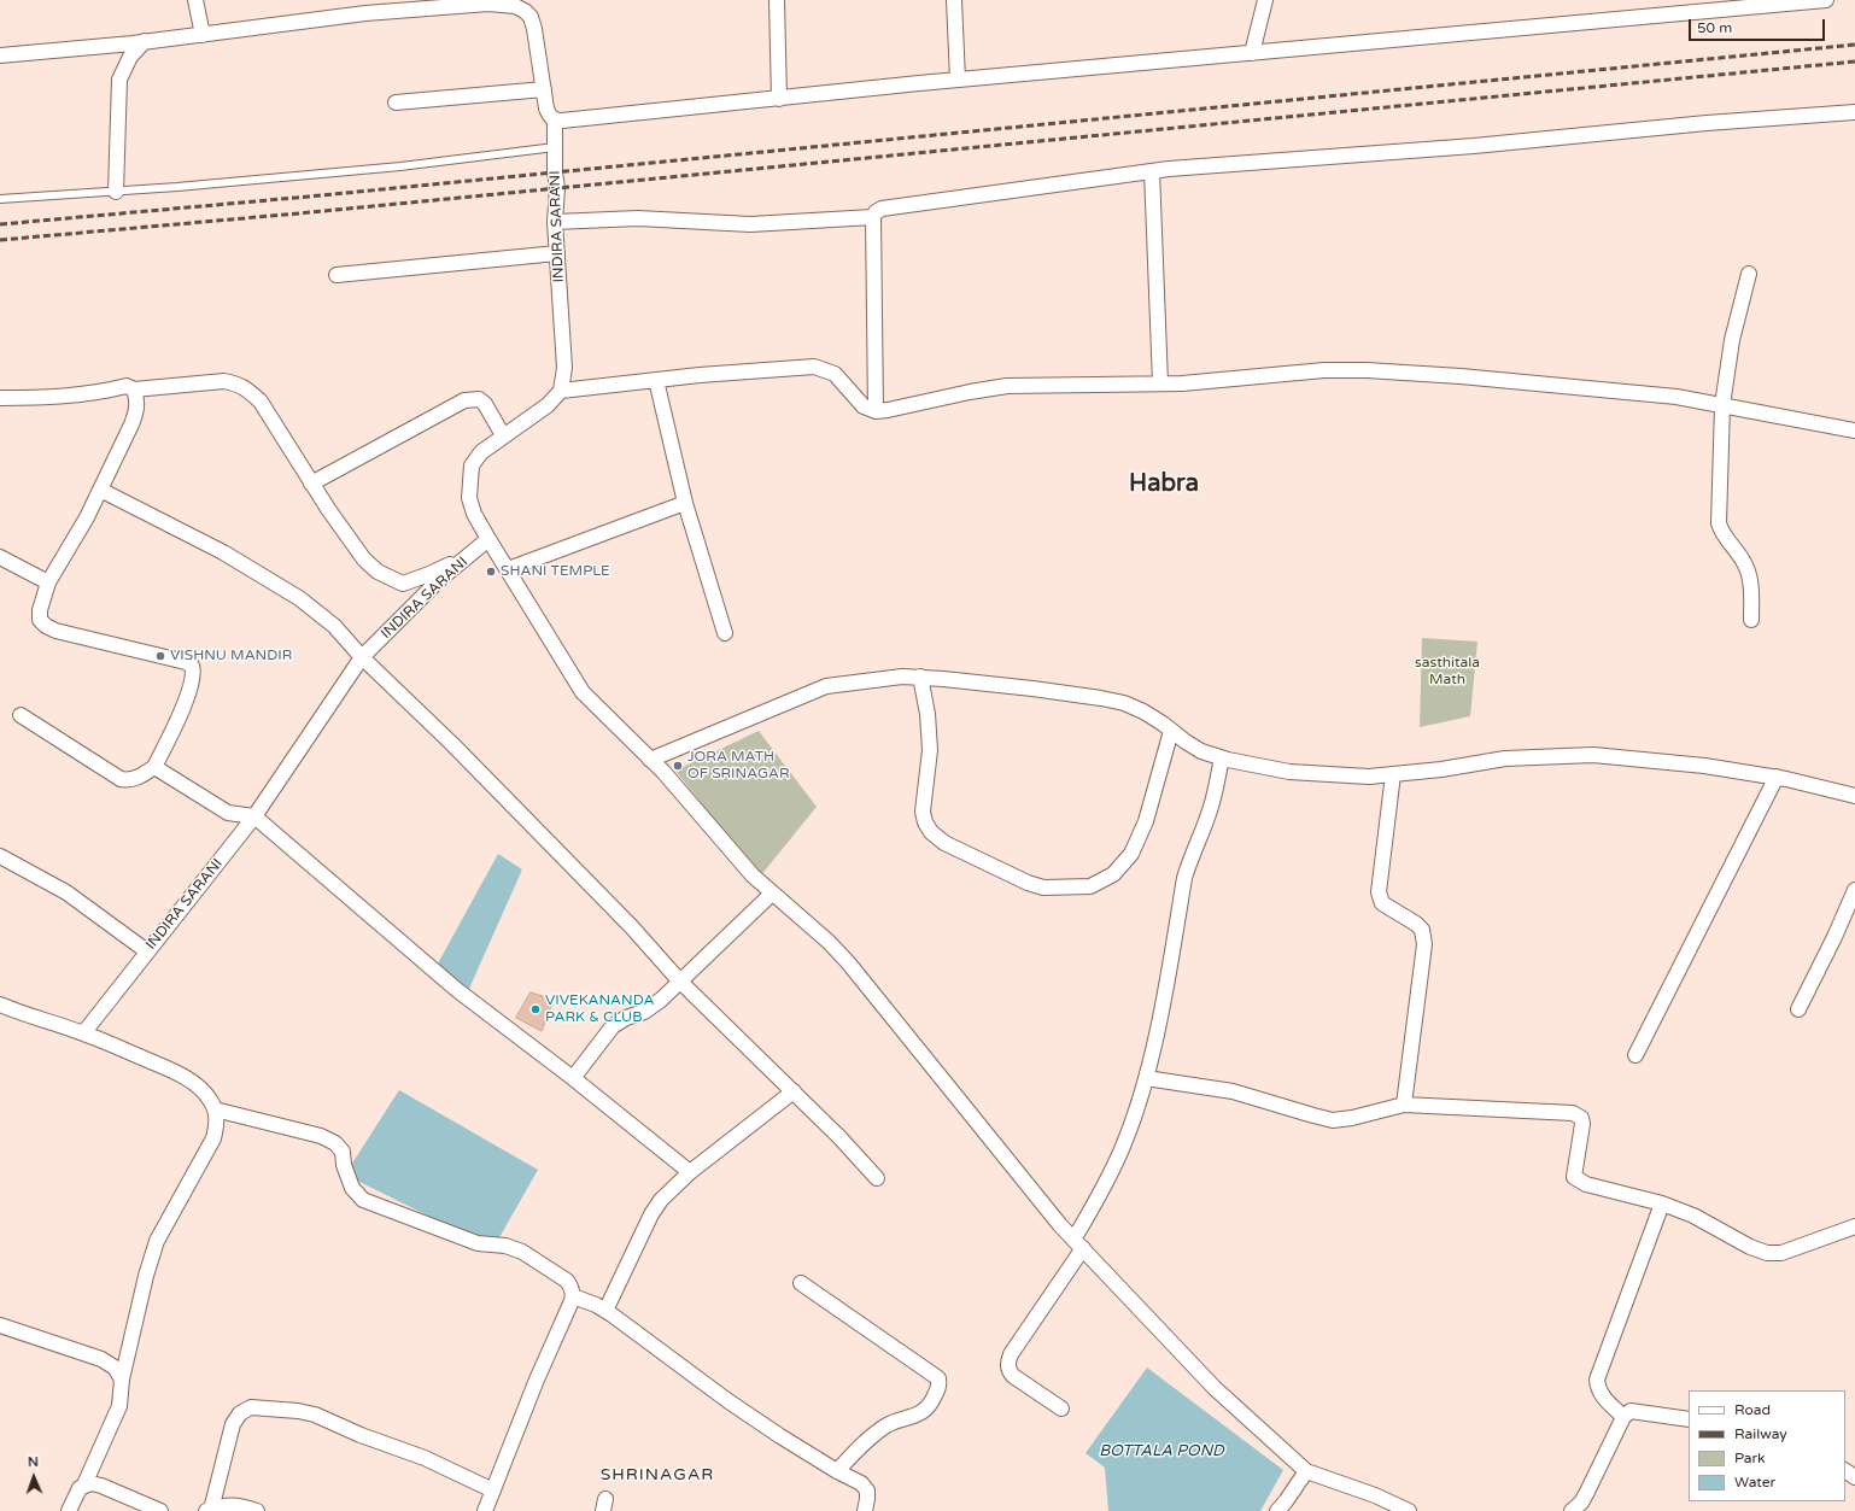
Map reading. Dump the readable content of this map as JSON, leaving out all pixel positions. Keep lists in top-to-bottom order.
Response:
{
  "streets": {
    "street": ["INDIRA SARANI"]
  },
  "districts": ["Habra", "SHRINAGAR"],
  "water": ["BOTTALA POND"],
  "parks": ["sasthitala Math"],
  "places": [
    "SHANI TEMPLE",
    "VISHNU MANDIR",
    "JORA MATH OF SRINAGAR",
    "VIVEKANANDA PARK & CLUB"
  ],
  "legend": [
    "Road",
    "Railway",
    "Park",
    "Water"
  ],
  "scale_bar": "50 m",
  "north": "top"
}
